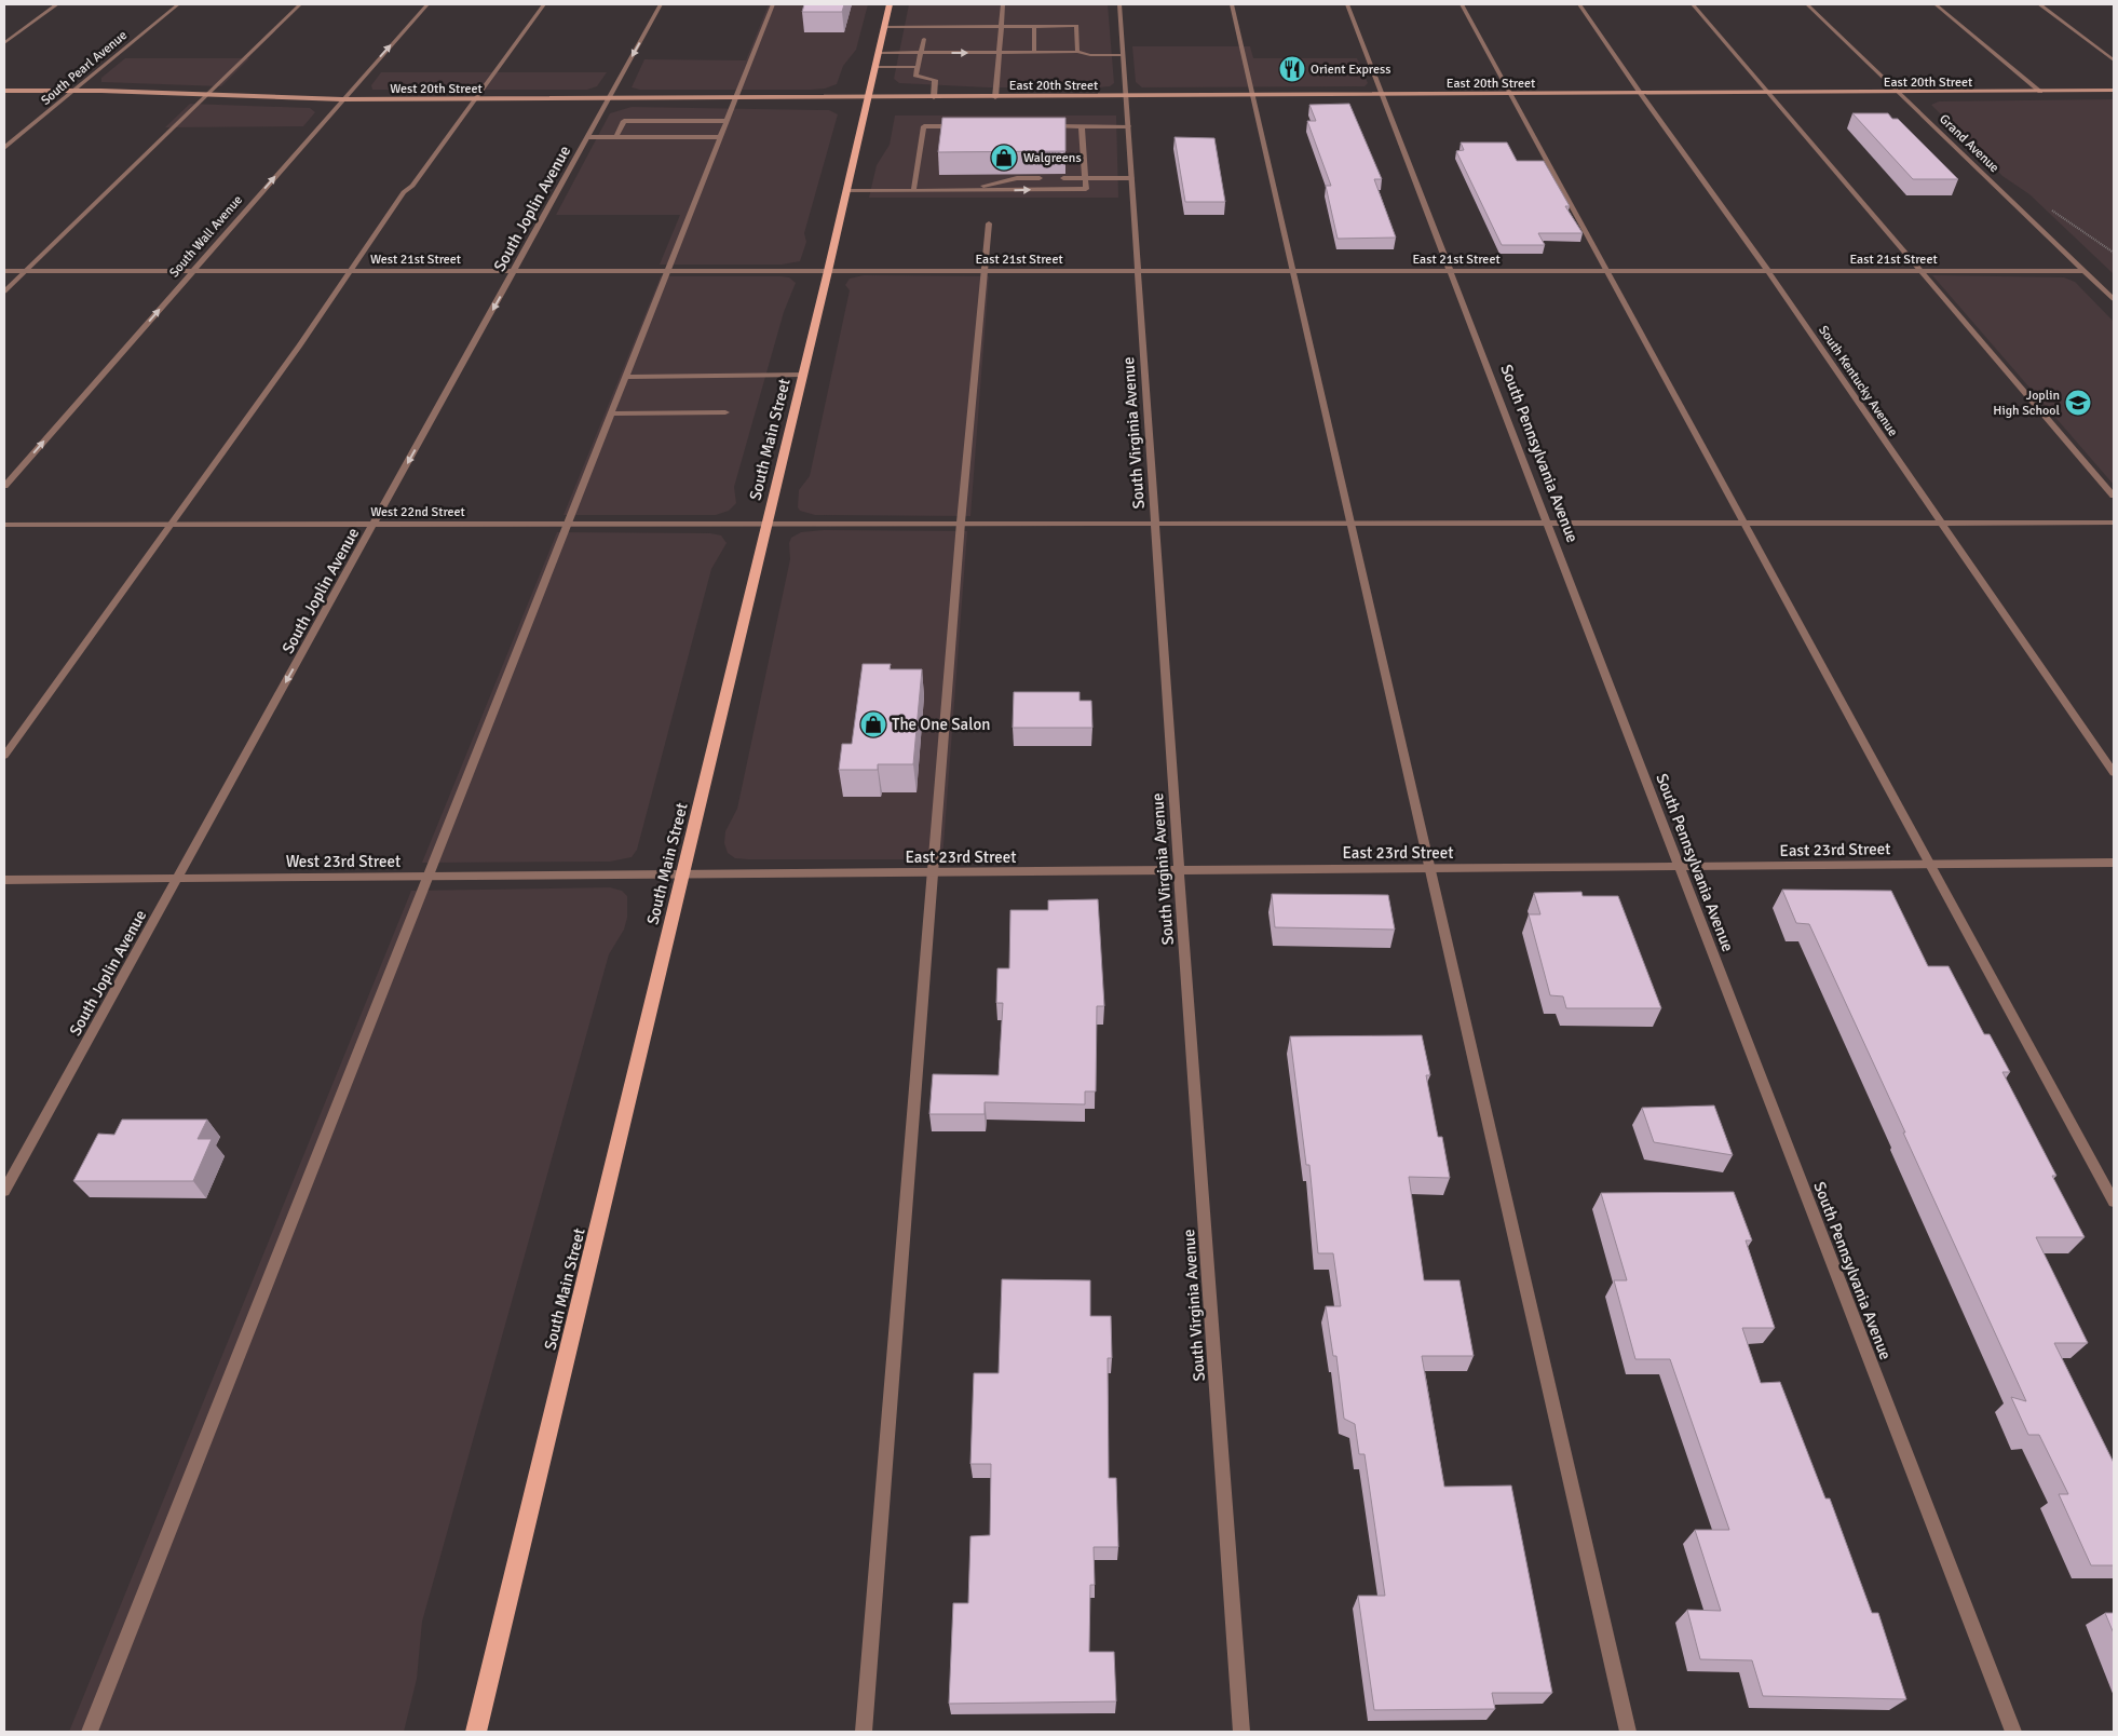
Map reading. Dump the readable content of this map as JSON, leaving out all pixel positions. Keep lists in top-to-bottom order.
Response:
{
  "streets": {
    "main road": ["East 20th Street", "West 20th Street", "South Main Street"],
    "street": [
      "South Pearl Avenue",
      "Grand Avenue",
      "South Joplin Avenue",
      "South Wall Avenue",
      "West 21st Street",
      "East 21st Street",
      "South Kentucky Avenue",
      "South Virginia Avenue",
      "South Pennsylvania Avenue",
      "West 22nd Street",
      "East 23rd Street",
      "West 23rd Street"
    ]
  },
  "crossings": [
    ["South Pearl Avenue", "West 20th Street"],
    ["East 20th Street", "West 20th Street"],
    ["East 20th Street", "Grand Avenue"],
    ["East 20th Street", "South Kentucky Avenue"],
    ["East 20th Street", "South Virginia Avenue"],
    ["East 20th Street", "South Main Street"],
    ["East 20th Street", "South Pennsylvania Avenue"],
    ["West 20th Street", "South Joplin Avenue"],
    ["West 20th Street", "South Wall Avenue"],
    ["West 20th Street", "South Main Street"],
    ["Grand Avenue", "East 21st Street"],
    ["South Joplin Avenue", "West 21st Street"],
    ["South Joplin Avenue", "West 22nd Street"],
    ["South Joplin Avenue", "West 23rd Street"],
    ["South Wall Avenue", "West 21st Street"],
    ["West 21st Street", "East 21st Street"],
    ["West 21st Street", "South Main Street"],
    ["East 21st Street", "South Kentucky Avenue"],
    ["East 21st Street", "South Virginia Avenue"],
    ["East 21st Street", "South Main Street"],
    ["East 21st Street", "South Pennsylvania Avenue"],
    ["South Kentucky Avenue", "West 22nd Street"],
    ["South Virginia Avenue", "West 22nd Street"],
    ["South Virginia Avenue", "East 23rd Street"],
    ["South Main Street", "West 22nd Street"],
    ["South Main Street", "East 23rd Street"],
    ["South Main Street", "West 23rd Street"],
    ["South Pennsylvania Avenue", "West 22nd Street"],
    ["South Pennsylvania Avenue", "East 23rd Street"],
    ["East 23rd Street", "West 23rd Street"]
  ],
  "one_way": ["South Joplin Avenue", "South Wall Avenue"],
  "places": {
    "restaurant": ["Orient Express"],
    "shop": ["Walgreens", "The One Salon"],
    "school or university": ["Joplin High School"]
  }
}
